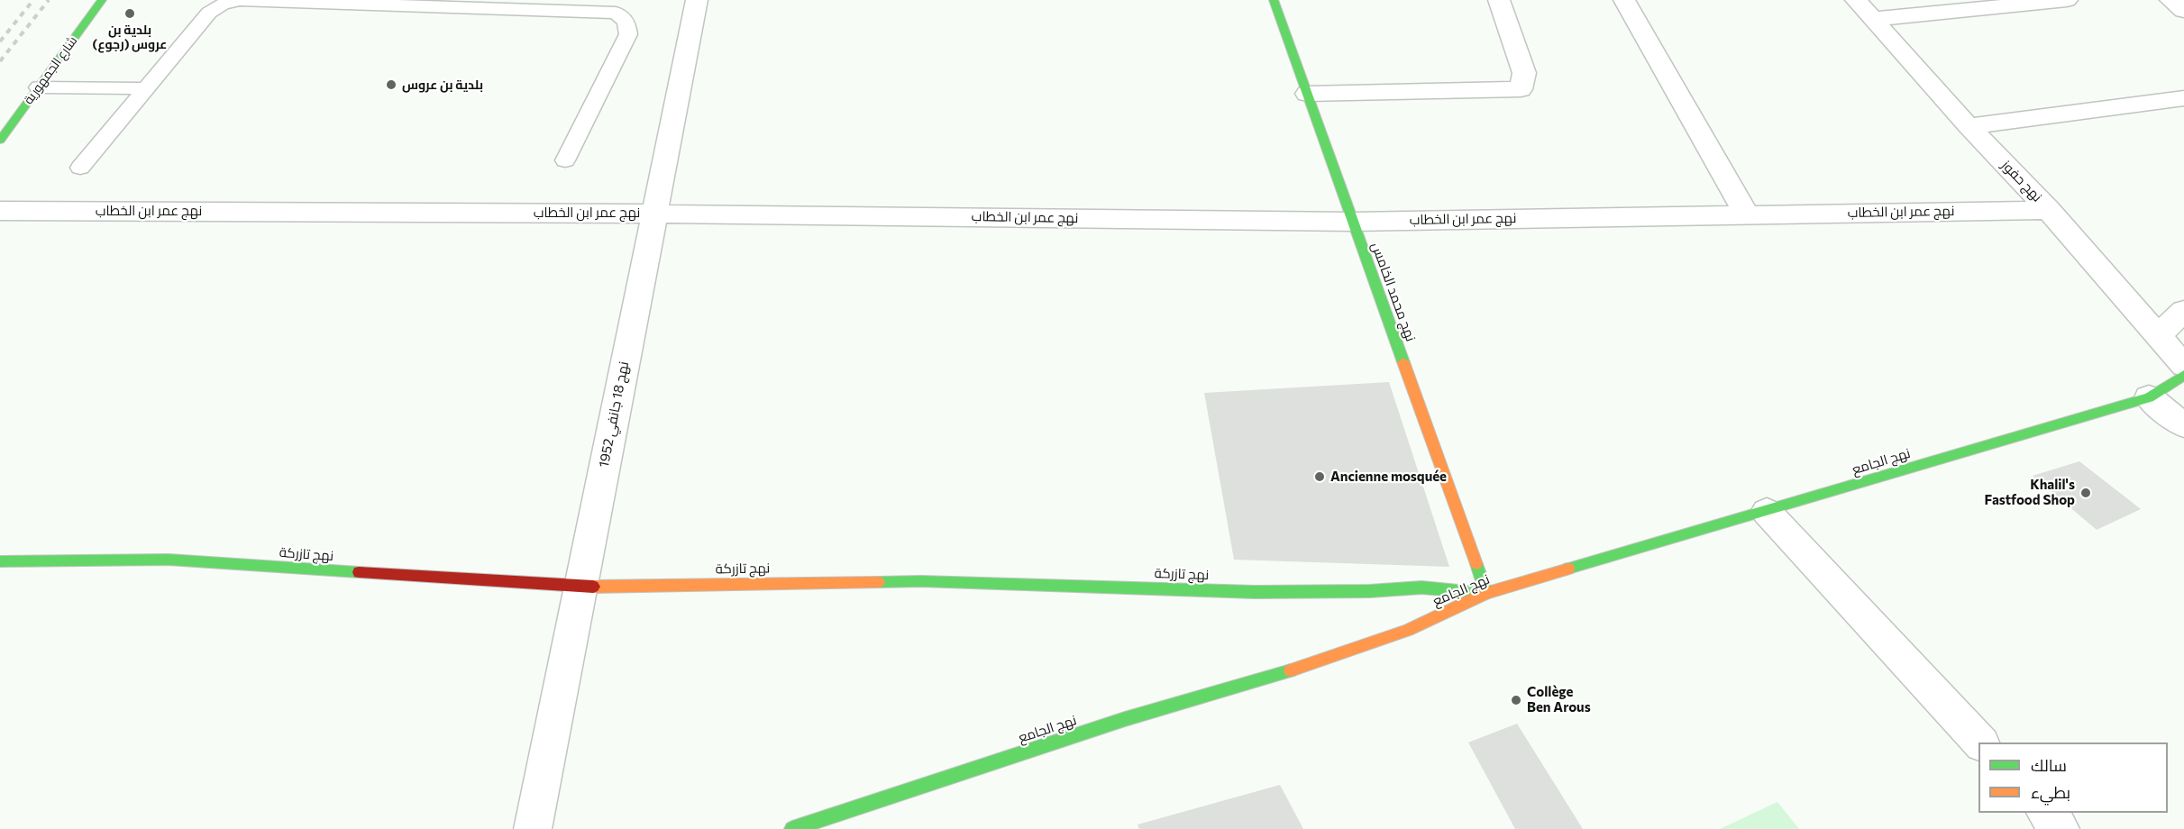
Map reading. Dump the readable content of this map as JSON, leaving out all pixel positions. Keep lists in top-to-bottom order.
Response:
{
  "streets": {
    "street": [
      "شارع الجمهورية",
      "نهج حفوز",
      "نهج عمر ابن الخطاب",
      "نهج محمد الخامس",
      "نهج 18 جانفي 1952",
      "نهج الجامع",
      "نهج تازركة"
    ]
  },
  "crossings": [
    ["نهج حفوز", "نهج عمر ابن الخطاب"],
    ["نهج عمر ابن الخطاب", "نهج محمد الخامس"],
    ["نهج عمر ابن الخطاب", "نهج 18 جانفي 1952"],
    ["نهج محمد الخامس", "نهج الجامع"],
    ["نهج محمد الخامس", "نهج تازركة"],
    ["نهج 18 جانفي 1952", "نهج تازركة"],
    ["نهج الجامع", "نهج تازركة"]
  ],
  "places": [
    "بلدية بن عروس (رجوع)",
    "بلدية بن عروس",
    "Ancienne mosquée",
    "Khalil's Fastfood Shop",
    "Collège Ben Arous"
  ],
  "legend": ["سالك", "بطيء"]
}
